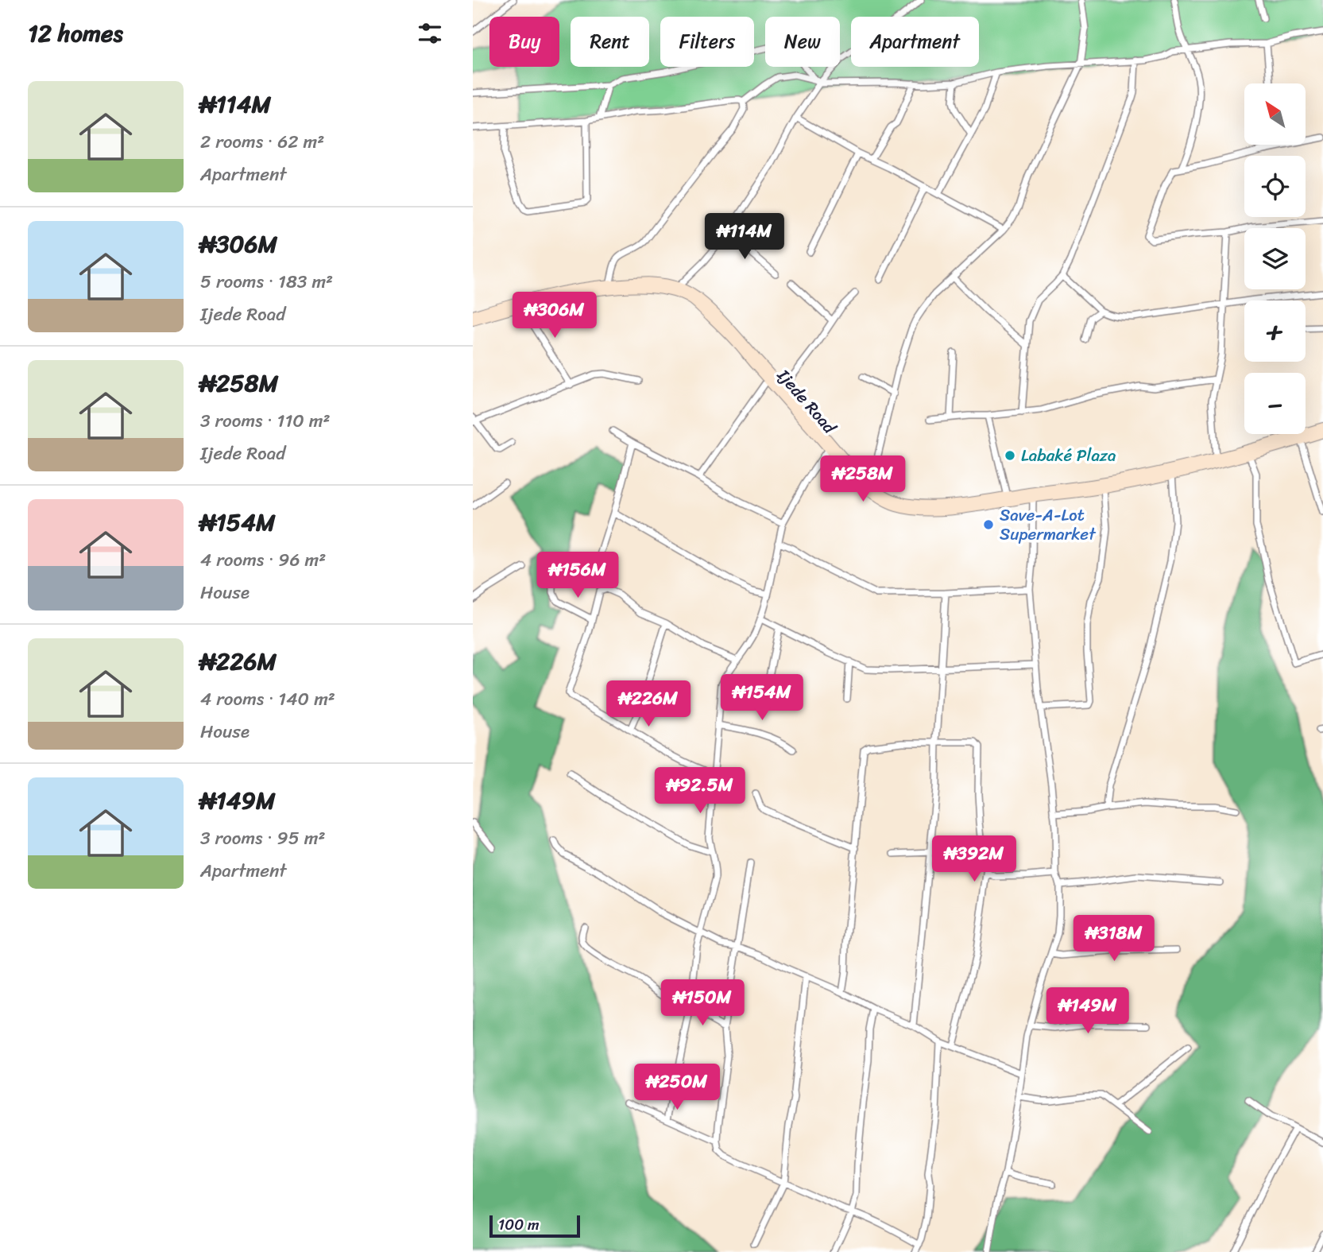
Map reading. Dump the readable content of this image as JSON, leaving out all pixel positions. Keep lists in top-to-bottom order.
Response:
{
  "streets": {
    "main road": ["Ijede Road"]
  },
  "places": ["Labaké Plaza", "Save-A-Lot Supermarket"],
  "scale_bar": "100 m",
  "north": "top left",
  "page": {
    "heading": "12 homes",
    "chip": [
      "Buy",
      "Rent",
      "Filters",
      "New",
      "Apartment"
    ],
    "list": [
      {
        "name": "₦114M",
        "note": "2 rooms · 62 m² · Apartment"
      },
      {
        "name": "₦306M",
        "note": "5 rooms · 183 m² · Ijede Road"
      },
      {
        "name": "₦258M",
        "note": "3 rooms · 110 m² · Ijede Road"
      },
      {
        "name": "₦154M",
        "note": "4 rooms · 96 m² · House"
      },
      {
        "name": "₦226M",
        "note": "4 rooms · 140 m² · House"
      },
      {
        "name": "₦149M",
        "note": "3 rooms · 95 m² · Apartment"
      }
    ],
    "map_buttons": ["+", "−"],
    "price": [
      "₦114M",
      "₦306M",
      "₦258M",
      "₦156M",
      "₦154M",
      "₦226M",
      "₦92.5M",
      "₦392M",
      "₦318M",
      "₦150M",
      "₦149M",
      "₦250M"
    ],
    "scale": "100 m"
  }
}
